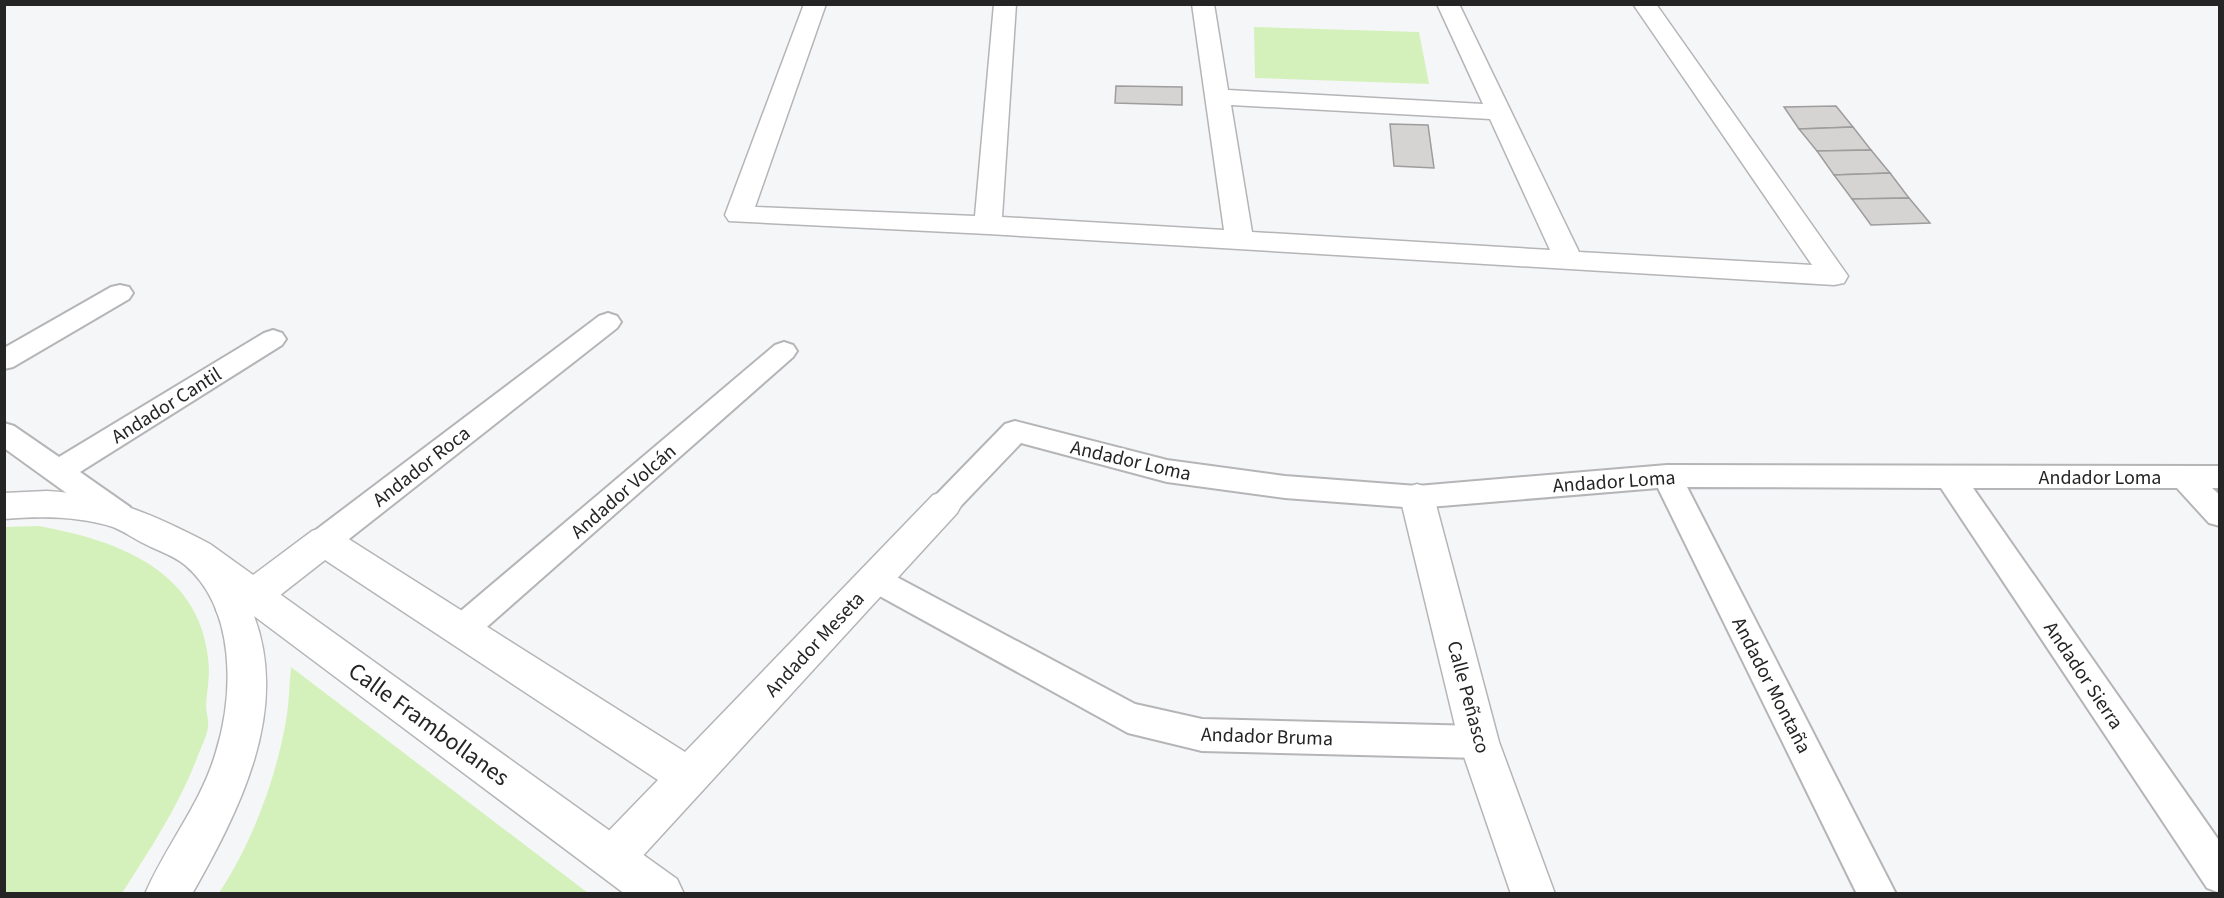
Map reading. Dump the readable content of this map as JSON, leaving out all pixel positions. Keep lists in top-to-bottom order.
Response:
{
  "streets": {
    "street": [
      "Andador Cantil",
      "Andador Loma",
      "Andador Roca",
      "Andador Volcán",
      "Andador Meseta",
      "Andador Sierra",
      "Andador Montaña",
      "Calle Peñasco",
      "Calle Frambollanes",
      "Andador Bruma"
    ]
  },
  "crossings": [
    ["Andador Loma", "Andador Meseta"],
    ["Andador Loma", "Andador Sierra"],
    ["Andador Loma", "Andador Montaña"],
    ["Andador Loma", "Calle Peñasco"],
    ["Andador Roca", "Calle Frambollanes"],
    ["Andador Meseta", "Calle Frambollanes"],
    ["Andador Meseta", "Andador Bruma"],
    ["Calle Peñasco", "Andador Bruma"]
  ]
}
